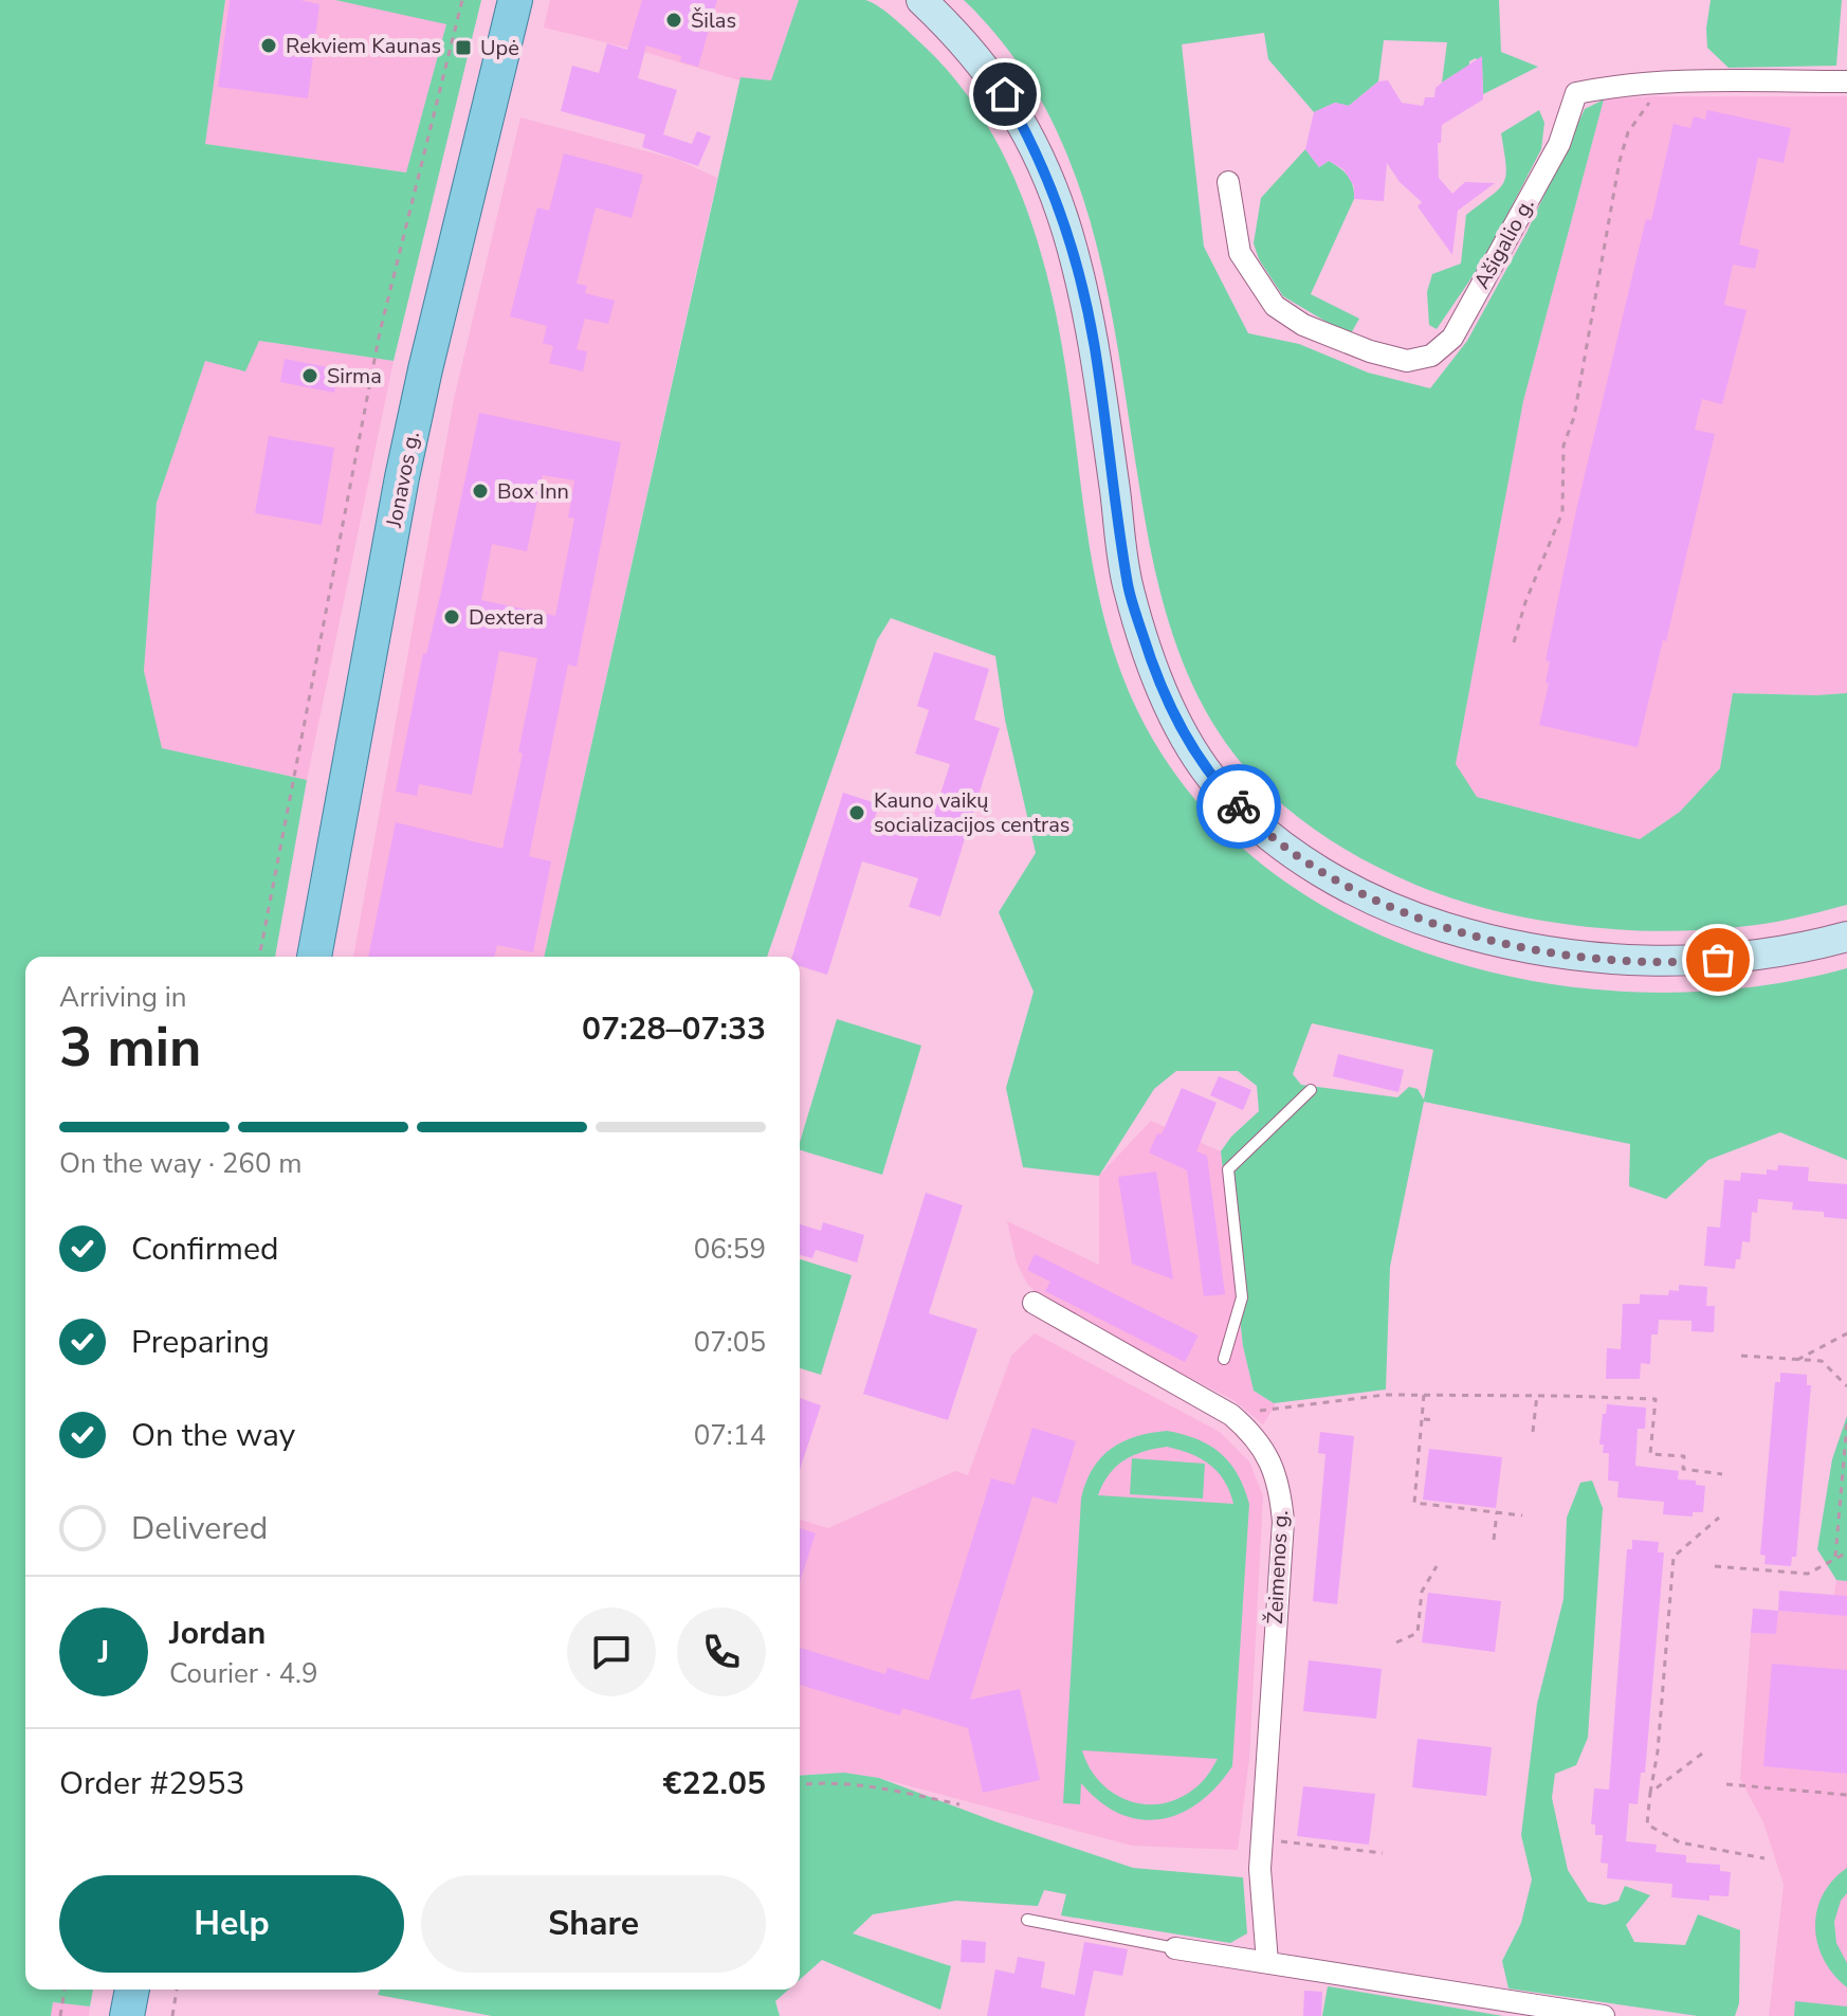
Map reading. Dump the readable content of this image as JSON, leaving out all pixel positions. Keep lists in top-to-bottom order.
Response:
{
  "streets": {
    "main road": ["Jonavos g."],
    "street": ["Ašigalio g.", "Žeimenos g."]
  },
  "places": {
    "other": [
      "Šilas",
      "Rekviem Kaunas",
      "Sirma",
      "Box Inn",
      "Dextera",
      "Kauno vaikų socializacijos centras"
    ],
    "transit": ["Upė"]
  },
  "page": {
    "heading": ["3 min", "Arriving in", "07:28–07:33"],
    "panel": [
      "Jordan",
      "Courier · 4.9",
      "Order #2953",
      "€22.05"
    ],
    "bar": "On the way · 260 m",
    "list": [
      ["Confirmed", "06:59"],
      ["Preparing", "07:05"],
      ["On the way", "07:14"],
      "Delivered"
    ],
    "round": "J",
    "buttons": ["Help", "Share"]
  }
}
